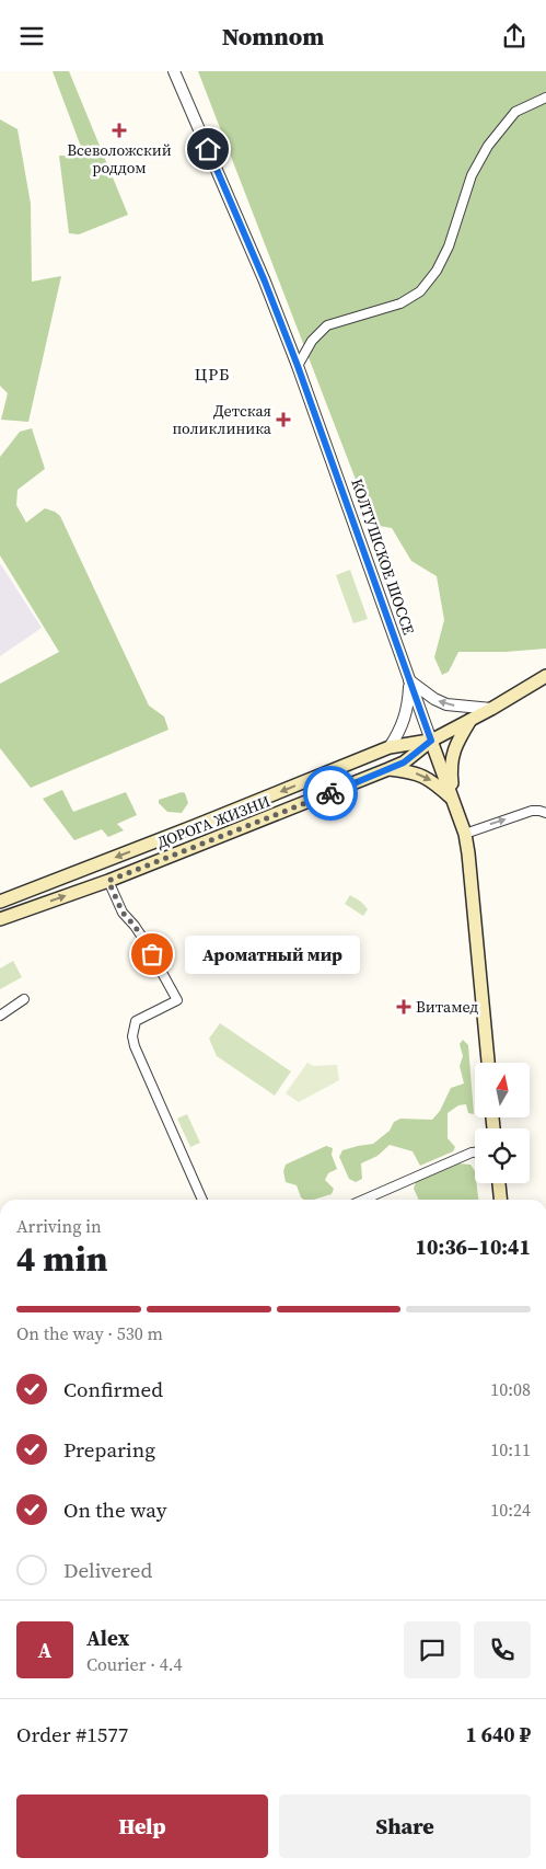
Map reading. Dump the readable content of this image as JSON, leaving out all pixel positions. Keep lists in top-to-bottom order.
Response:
{
  "streets": {
    "main road": ["КОЛТУШСКОЕ ШОССЕ", "ДОРОГА ЖИЗНИ"]
  },
  "crossings": [
    ["КОЛТУШСКОЕ ШОССЕ", "ДОРОГА ЖИЗНИ"]
  ],
  "districts": ["ЦРБ"],
  "places": {
    "health": ["Всеволожский роддом", "Детская поликлиника", "Витамед"],
    "other": ["Ароматный мир"]
  },
  "north": "top",
  "page": {
    "header": "Nomnom",
    "bubble": "Ароматный мир",
    "heading": ["4 min", "Arriving in", "10:36–10:41"],
    "panel": [
      "Alex",
      "Courier · 4.4",
      "Order #1577",
      "1 640 ₽"
    ],
    "bar": "On the way · 530 m",
    "list": [
      ["Confirmed", "10:08"],
      ["Preparing", "10:11"],
      ["On the way", "10:24"],
      "Delivered"
    ],
    "round": "A",
    "buttons": ["Help", "Share"]
  }
}
